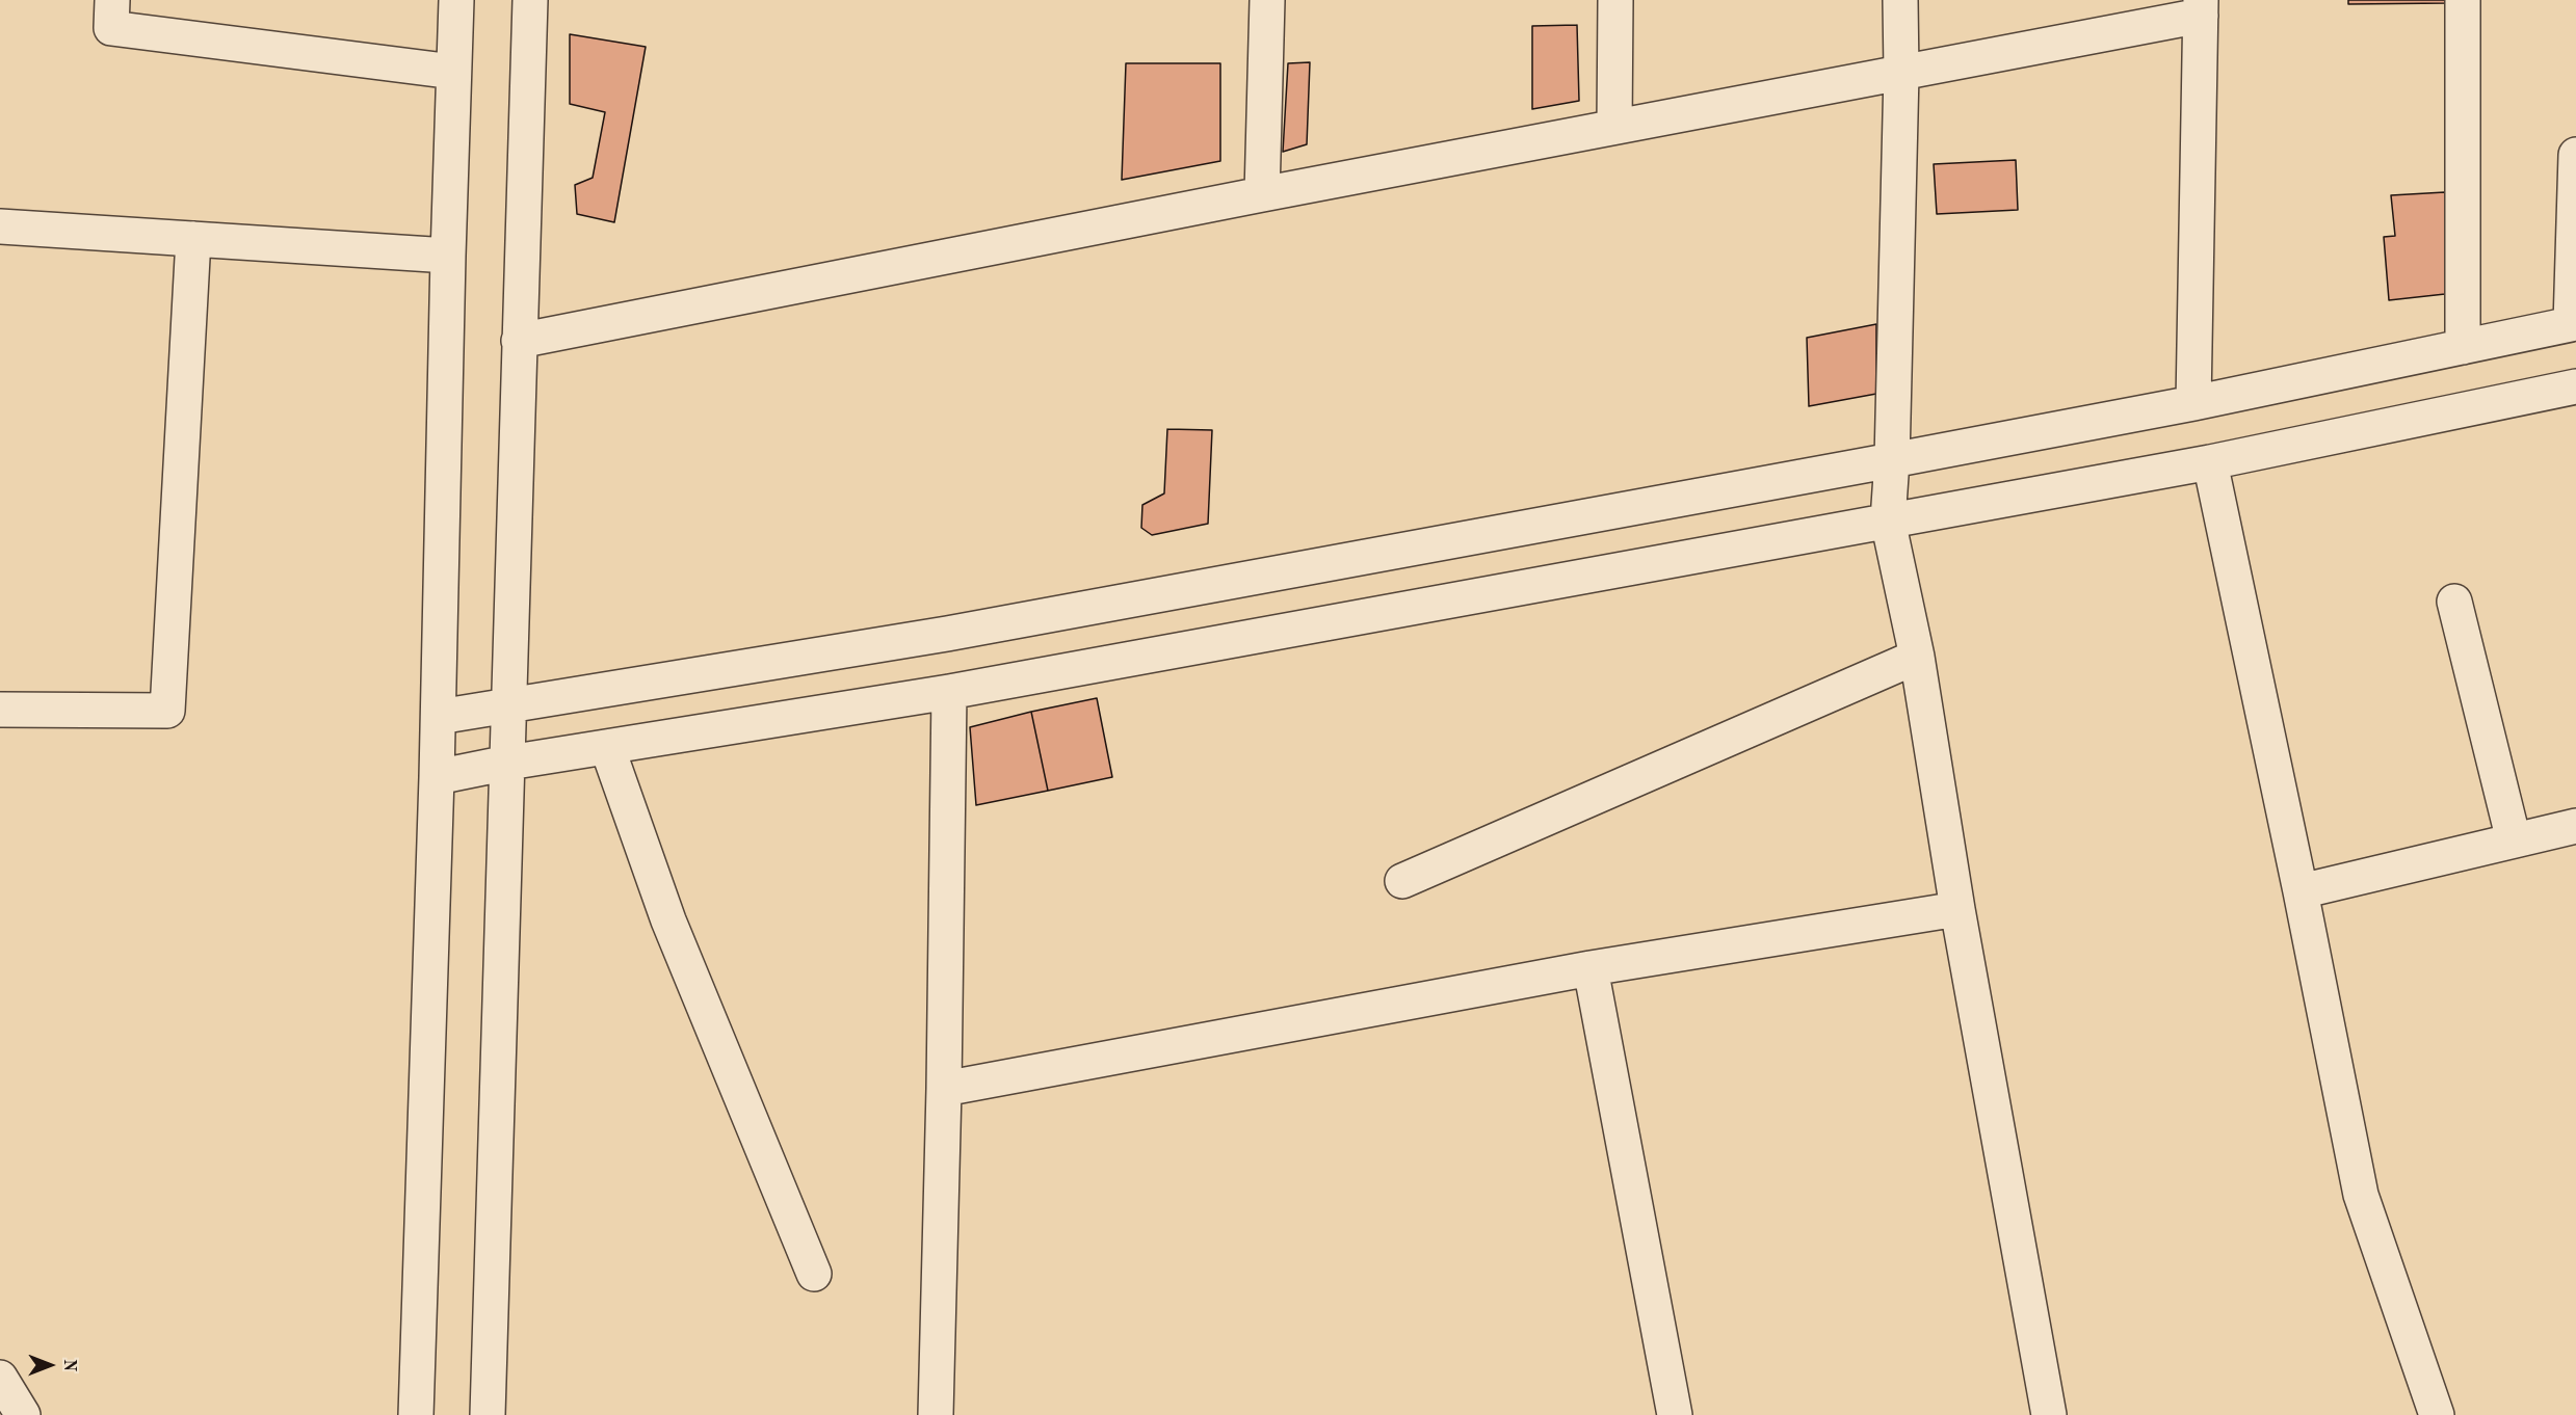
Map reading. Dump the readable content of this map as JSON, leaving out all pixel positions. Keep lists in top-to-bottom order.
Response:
{
  "north": "right"
}
